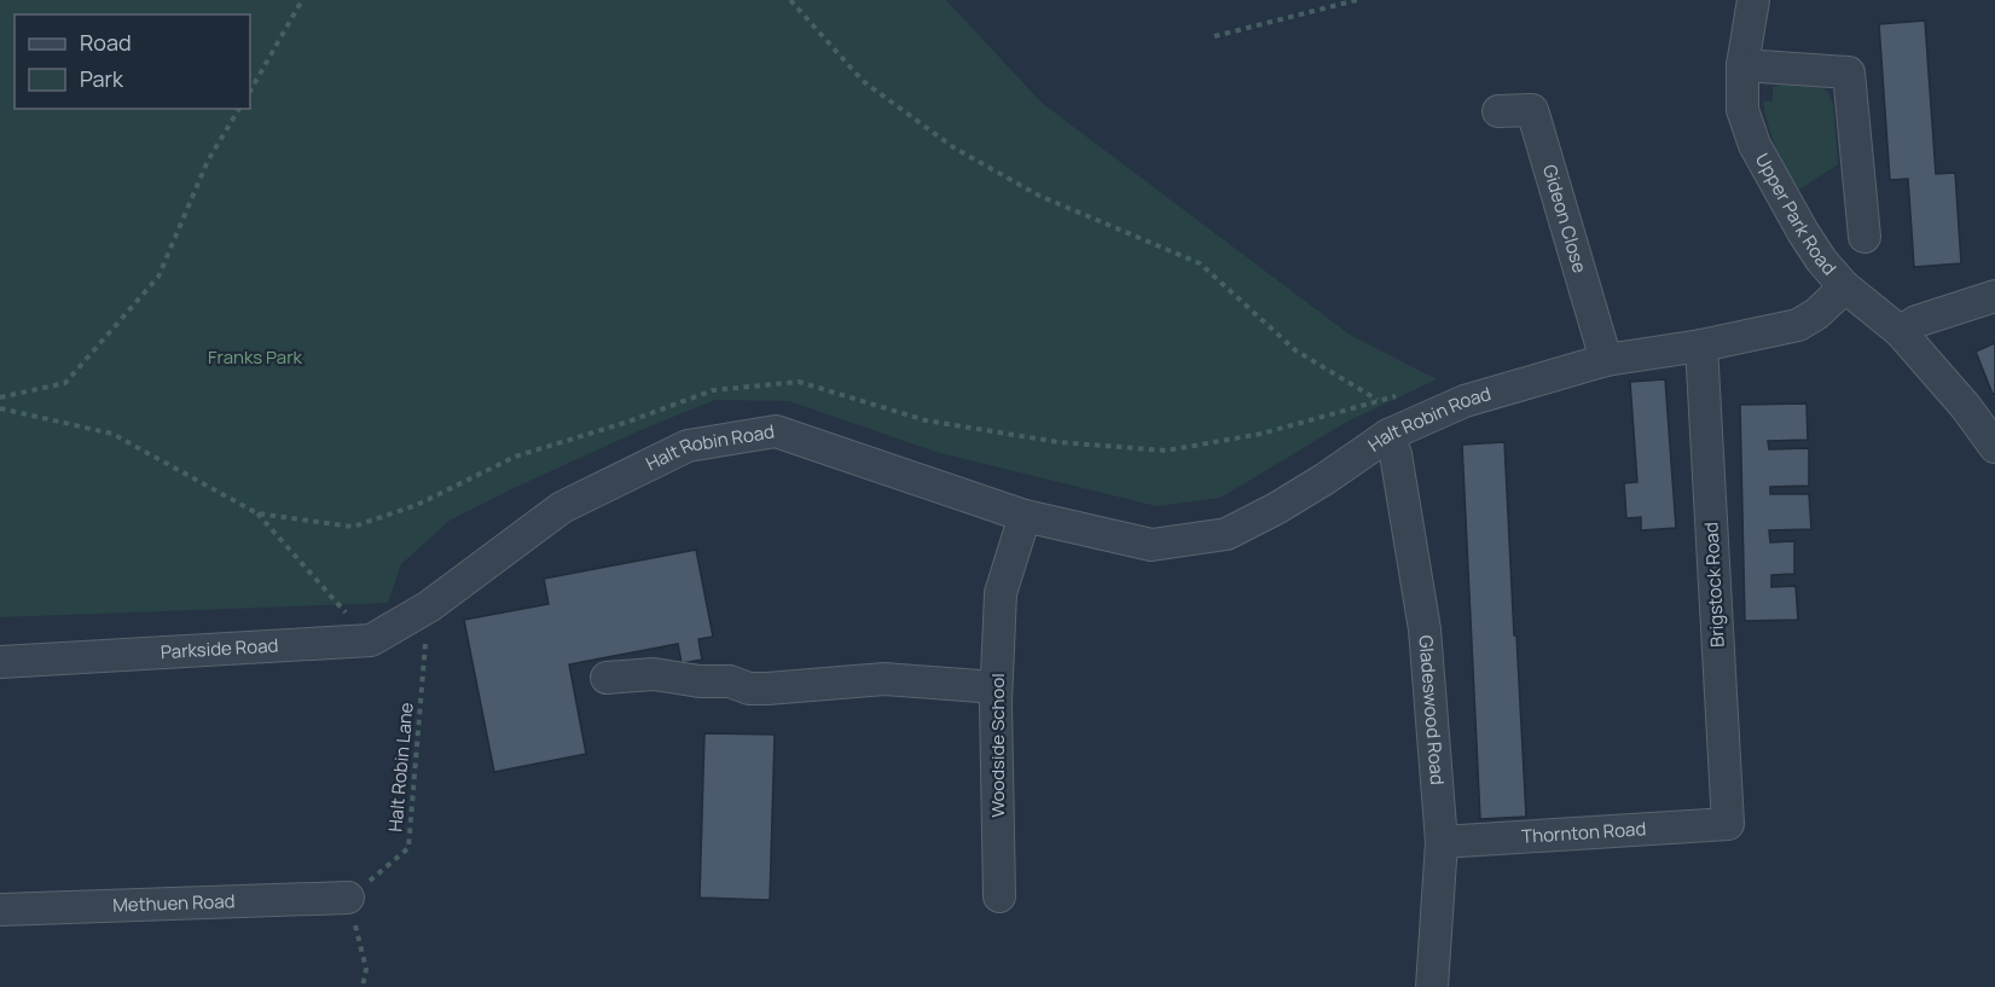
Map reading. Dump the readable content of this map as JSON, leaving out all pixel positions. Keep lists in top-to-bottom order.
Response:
{
  "streets": {
    "street": [
      "Upper Park Road",
      "Gideon Close",
      "Halt Robin Road",
      "Brigstock Road",
      "Parkside Road",
      "Gladeswood Road",
      "Woodside School",
      "Thornton Road",
      "Methuen Road"
    ],
    "path": ["Halt Robin Lane"]
  },
  "crossings": [
    ["Upper Park Road", "Halt Robin Road"],
    ["Gideon Close", "Halt Robin Road"],
    ["Halt Robin Road", "Brigstock Road"],
    ["Halt Robin Road", "Parkside Road"],
    ["Halt Robin Road", "Gladeswood Road"],
    ["Halt Robin Road", "Woodside School"],
    ["Halt Robin Road", "Halt Robin Lane"],
    ["Brigstock Road", "Thornton Road"],
    ["Parkside Road", "Halt Robin Lane"],
    ["Gladeswood Road", "Thornton Road"],
    ["Halt Robin Lane", "Methuen Road"]
  ],
  "parks": ["Franks Park"],
  "legend": ["Road", "Park"]
}
